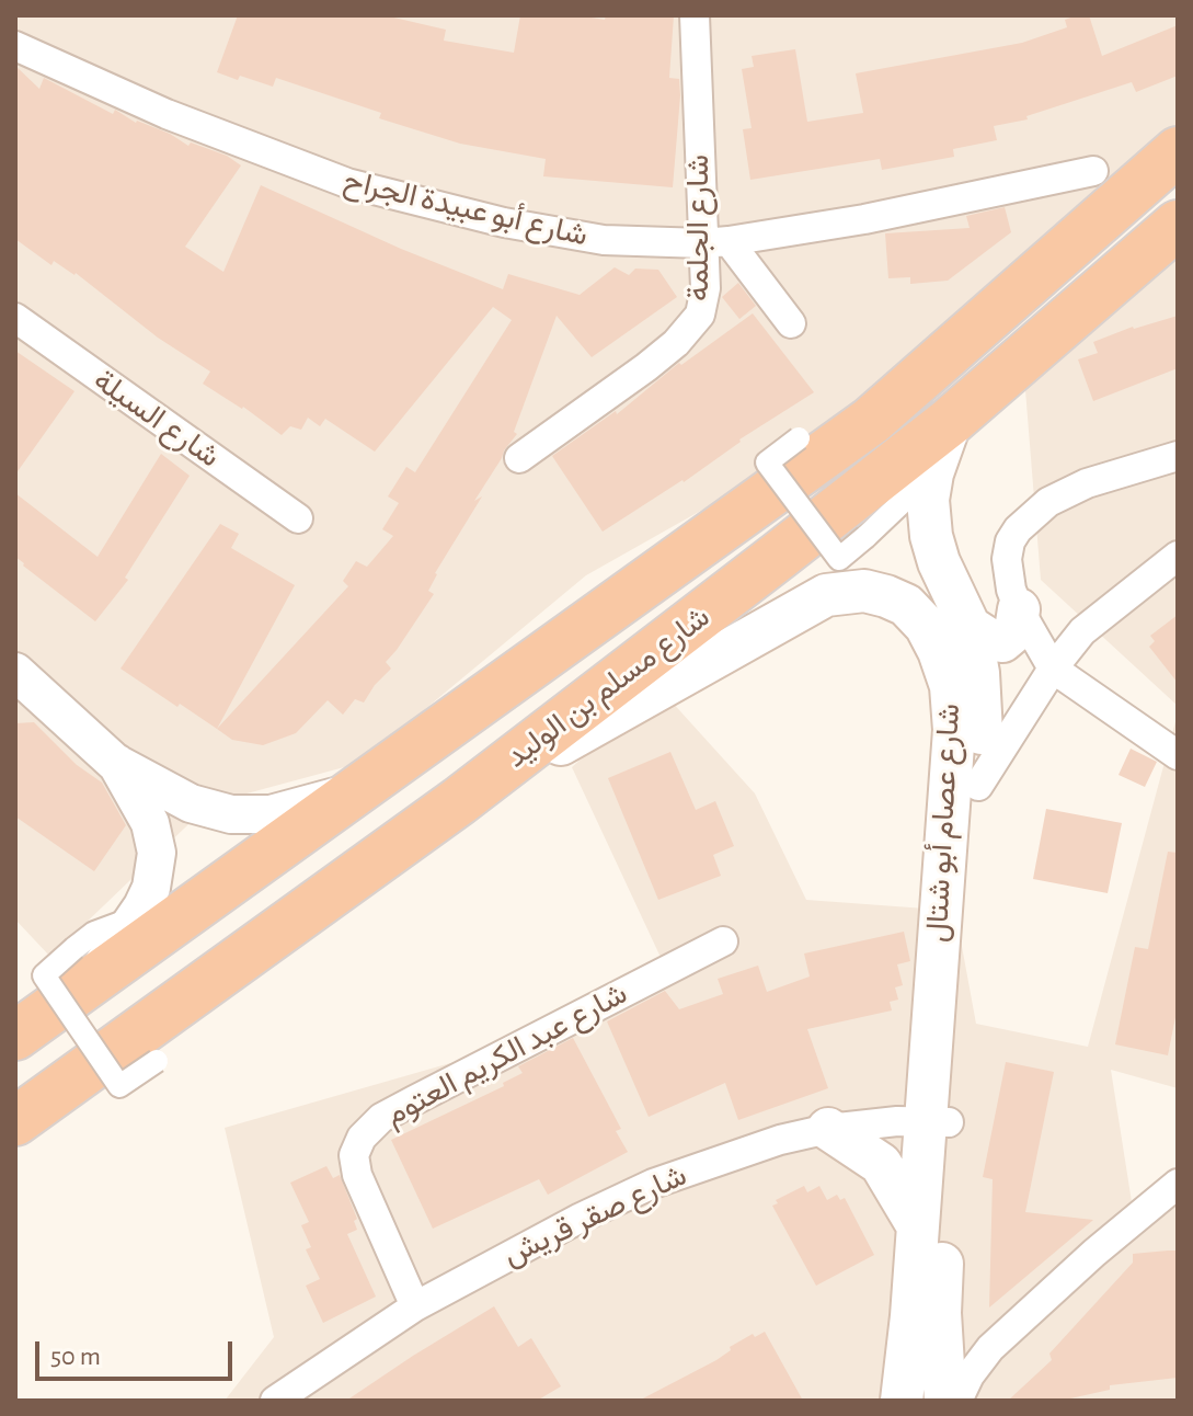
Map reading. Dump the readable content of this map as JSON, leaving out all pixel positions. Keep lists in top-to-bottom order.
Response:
{
  "streets": {
    "highway": ["شارع مسلم بن الوليد"],
    "main road": ["شارع عصام أبو شتال"],
    "street": [
      "شارع أبو عبيدة الجراح",
      "شارع الجلمة",
      "شارع السيلة",
      "شارع عبد الكريم العتوم",
      "شارع صقر قريش"
    ]
  },
  "crossings": [
    ["شارع أبو عبيدة الجراح", "شارع الجلمة"],
    ["شارع مسلم بن الوليد", "شارع عصام أبو شتال"],
    ["شارع عصام أبو شتال", "شارع صقر قريش"],
    ["شارع عبد الكريم العتوم", "شارع صقر قريش"]
  ],
  "scale_bar": "50 m"
}
